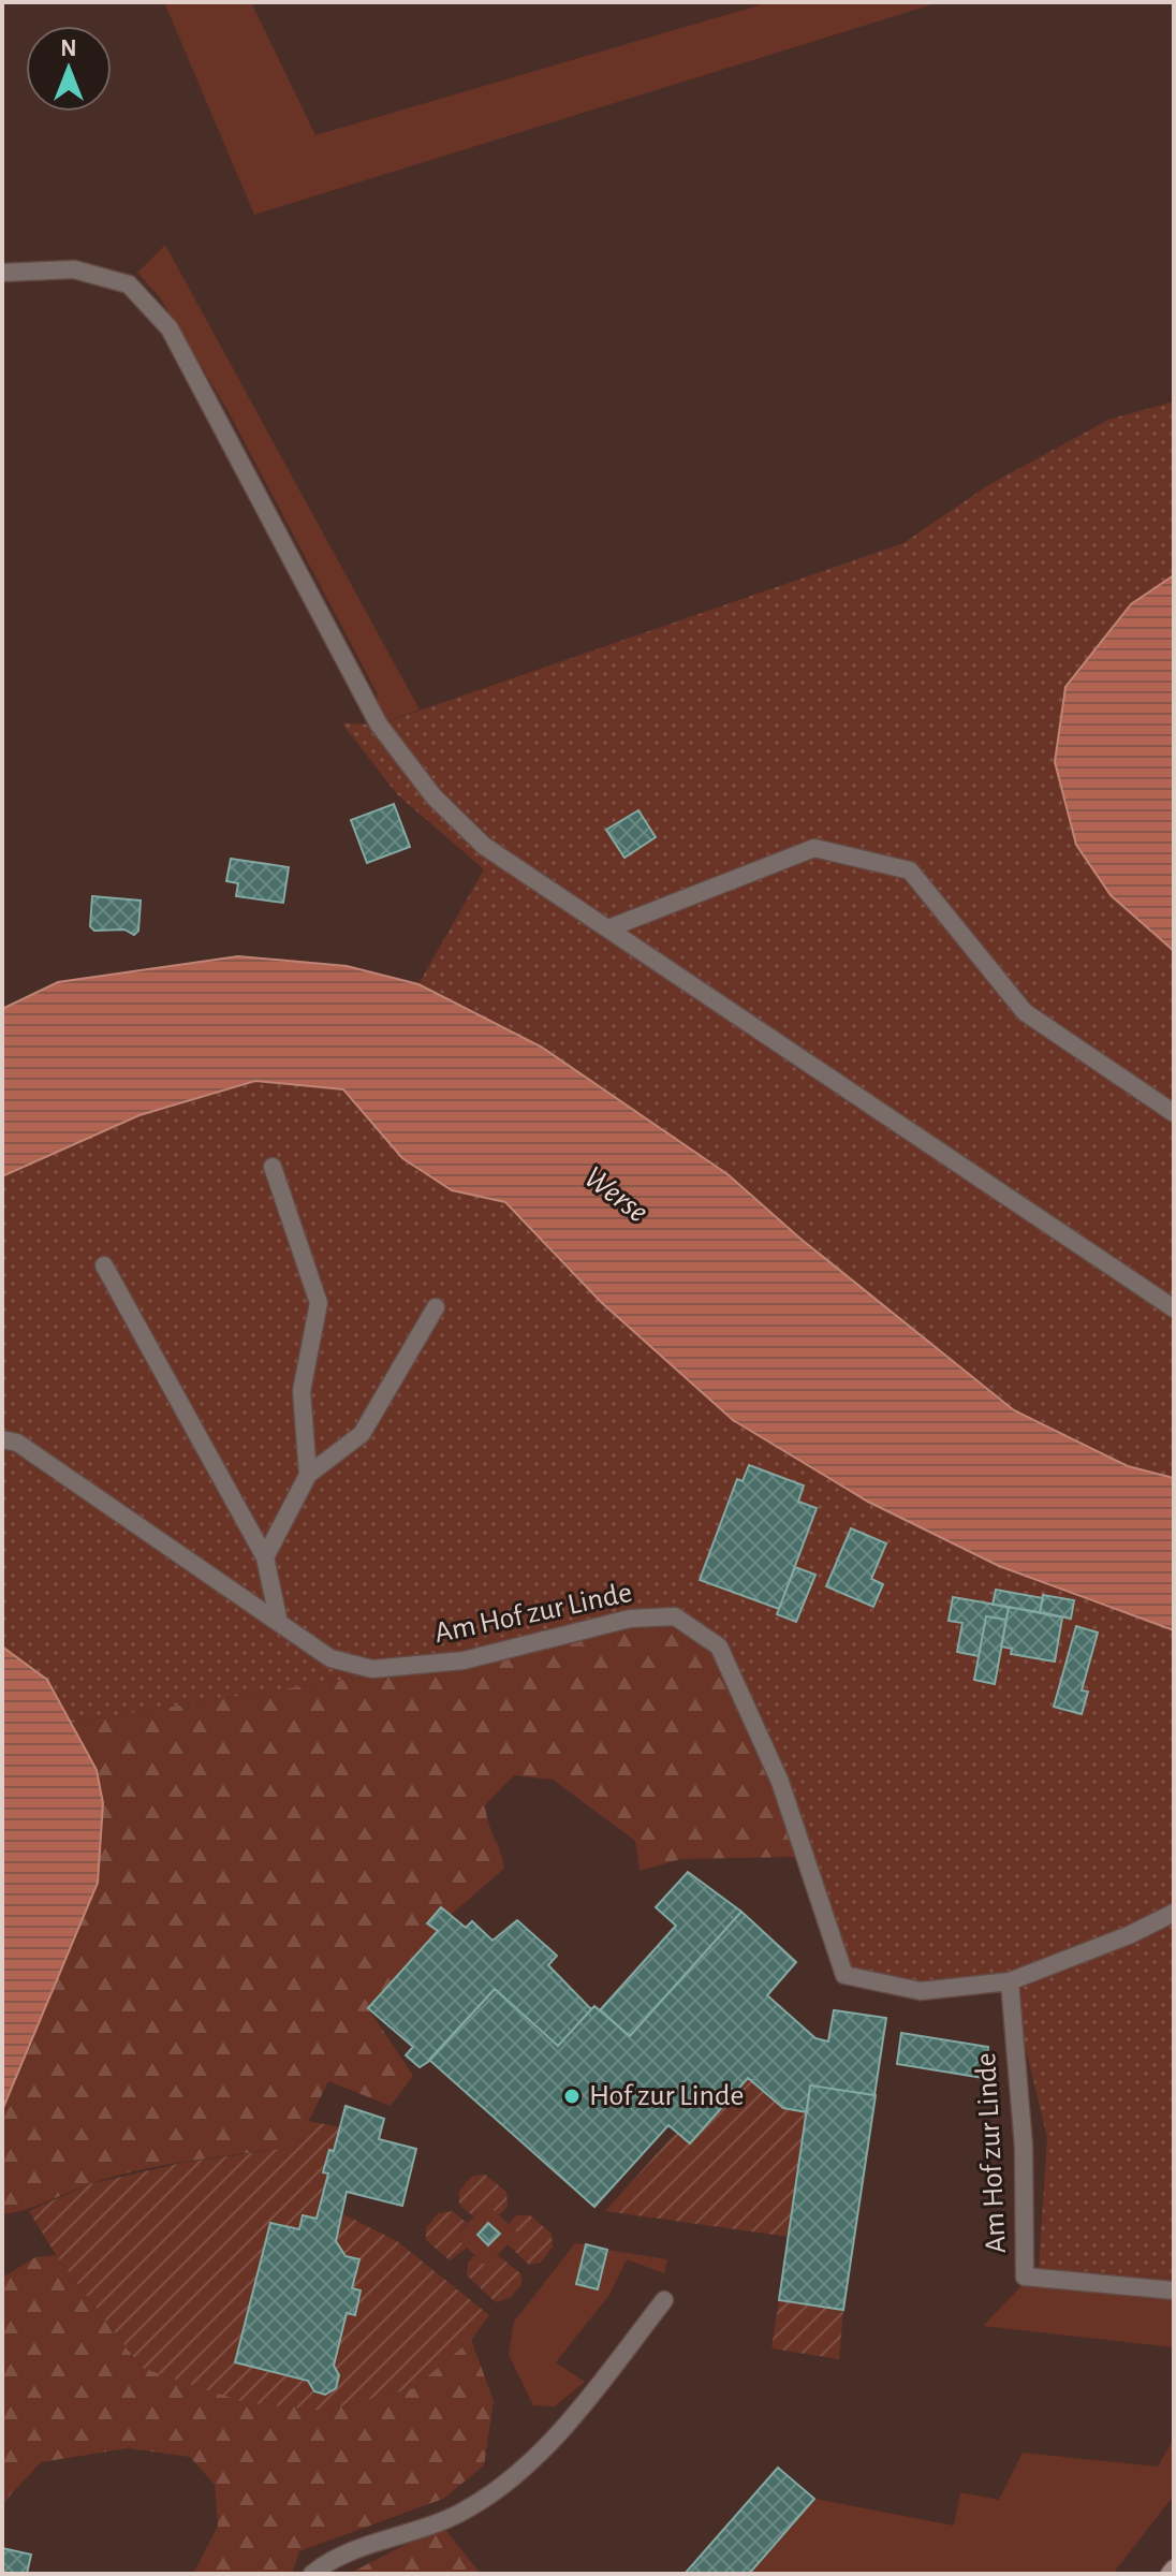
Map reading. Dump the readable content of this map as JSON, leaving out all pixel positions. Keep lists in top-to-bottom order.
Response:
{
  "streets": {
    "street": ["Am Hof zur Linde"]
  },
  "water": ["Werse"],
  "places": ["Hof zur Linde"],
  "north": "top"
}
